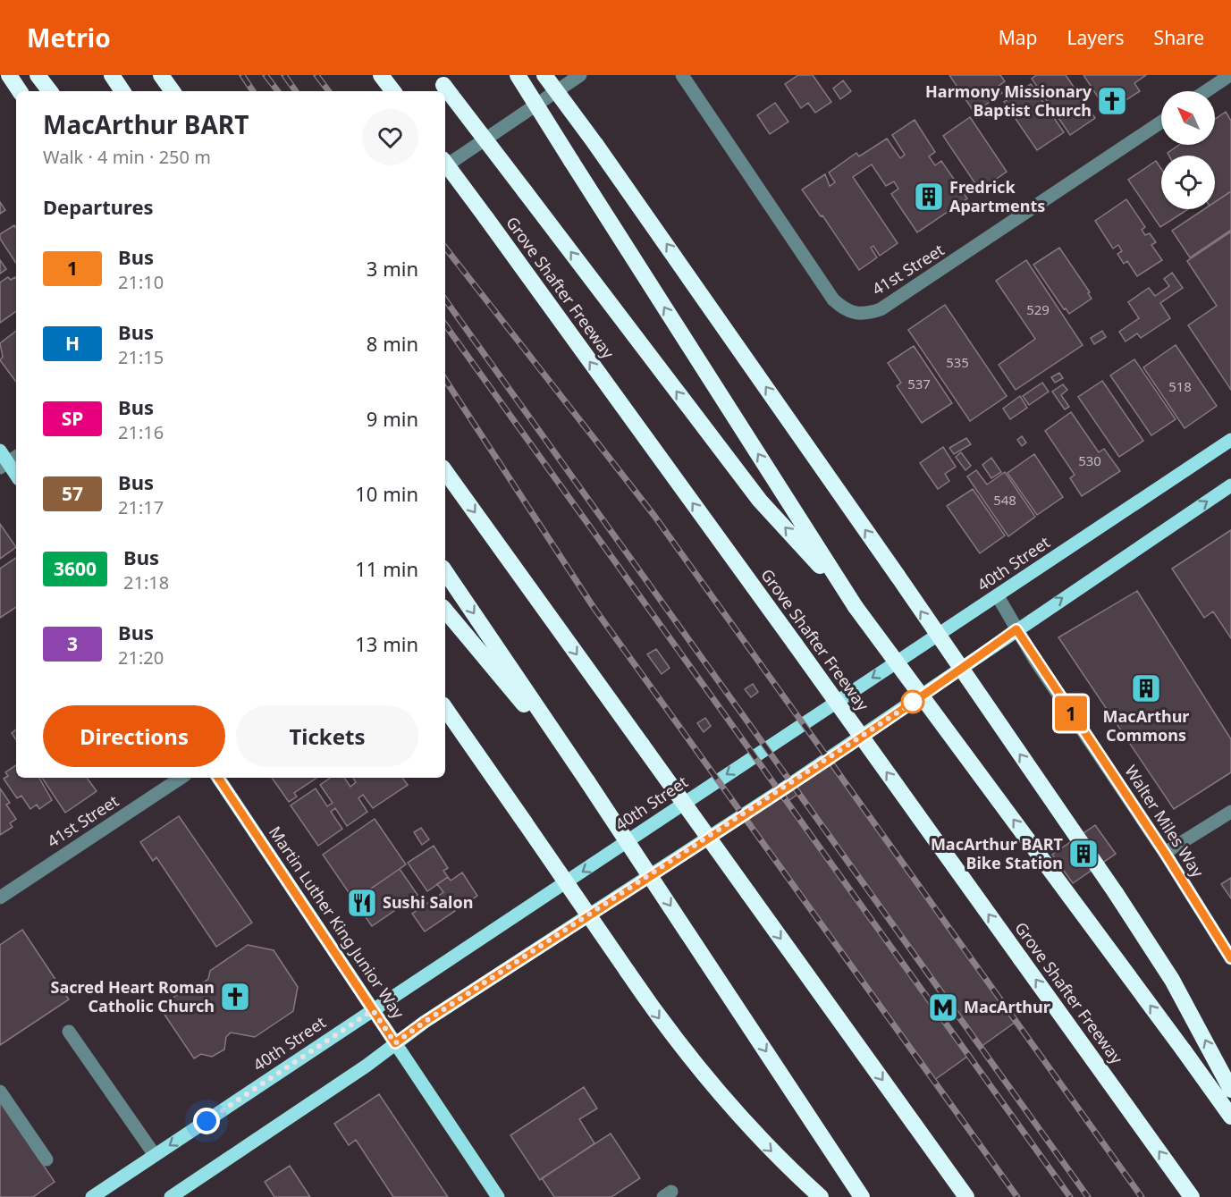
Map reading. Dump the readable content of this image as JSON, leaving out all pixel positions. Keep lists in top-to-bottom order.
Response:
{
  "streets": {
    "highway": ["Grove Shafter Freeway"],
    "main road": ["40th Street", "Martin Luther King Junior Way"],
    "street": ["41st Street", "Walter Miles Way"]
  },
  "crossings": [
    ["40th Street", "Walter Miles Way"],
    ["40th Street", "Martin Luther King Junior Way"]
  ],
  "places": {
    "church": ["Harmony Missionary Baptist Church", "Sacred Heart Roman Catholic Church"],
    "building": ["Fredrick Apartments", "MacArthur Commons", "MacArthur BART Bike Station"],
    "restaurant": ["Sushi Salon"],
    "metro station": ["MacArthur"]
  },
  "lines": ["bus line 1"],
  "house_numbers": [
    "529",
    "535",
    "537",
    "518",
    "530",
    "548"
  ],
  "north": "top left",
  "page": {
    "header": "Metrio",
    "nav": ["Map", "Layers", "Share"],
    "on_map": "1",
    "heading": [
      ["MacArthur BART", "Walk · 4 min · 250 m"],
      "Departures"
    ],
    "list": [
      {
        "mark": "1",
        "name": "Bus",
        "note": "21:10",
        "value": "3 min"
      },
      {
        "mark": "H",
        "name": "Bus",
        "note": "21:15",
        "value": "8 min"
      },
      {
        "mark": "SP",
        "name": "Bus",
        "note": "21:16",
        "value": "9 min"
      },
      {
        "mark": "57",
        "name": "Bus",
        "note": "21:17",
        "value": "10 min"
      },
      {
        "mark": "3600",
        "name": "Bus",
        "note": "21:18",
        "value": "11 min"
      },
      {
        "mark": "3",
        "name": "Bus",
        "note": "21:20",
        "value": "13 min"
      }
    ],
    "buttons": ["Directions", "Tickets"]
  }
}
